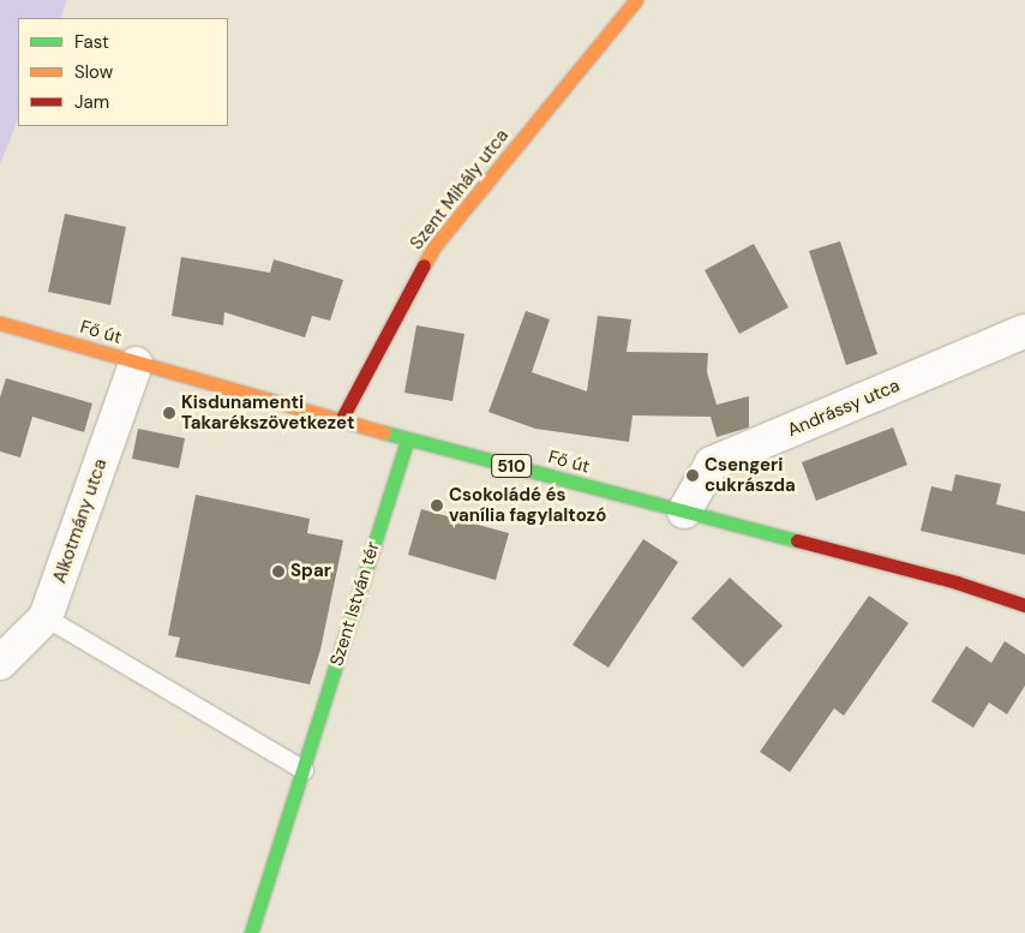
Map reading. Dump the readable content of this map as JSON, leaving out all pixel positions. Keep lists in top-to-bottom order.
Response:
{
  "streets": {
    "main road": [
      "Szent Mihály utca",
      "Fő út",
      "510",
      "Szent István tér"
    ],
    "street": ["Andrássy utca", "Alkotmány utca"]
  },
  "crossings": [
    ["Szent Mihály utca", "Fő út"],
    ["Fő út", "Andrássy utca"],
    ["Fő út", "Alkotmány utca"],
    ["Fő út", "Szent István tér"]
  ],
  "places": [
    "Kisdunamenti Takarékszövetkezet",
    "Csengeri cukrászda",
    "Csokoládé és vanília fagylaltozó",
    "Spar"
  ],
  "legend": ["Fast", "Slow", "Jam"]
}
